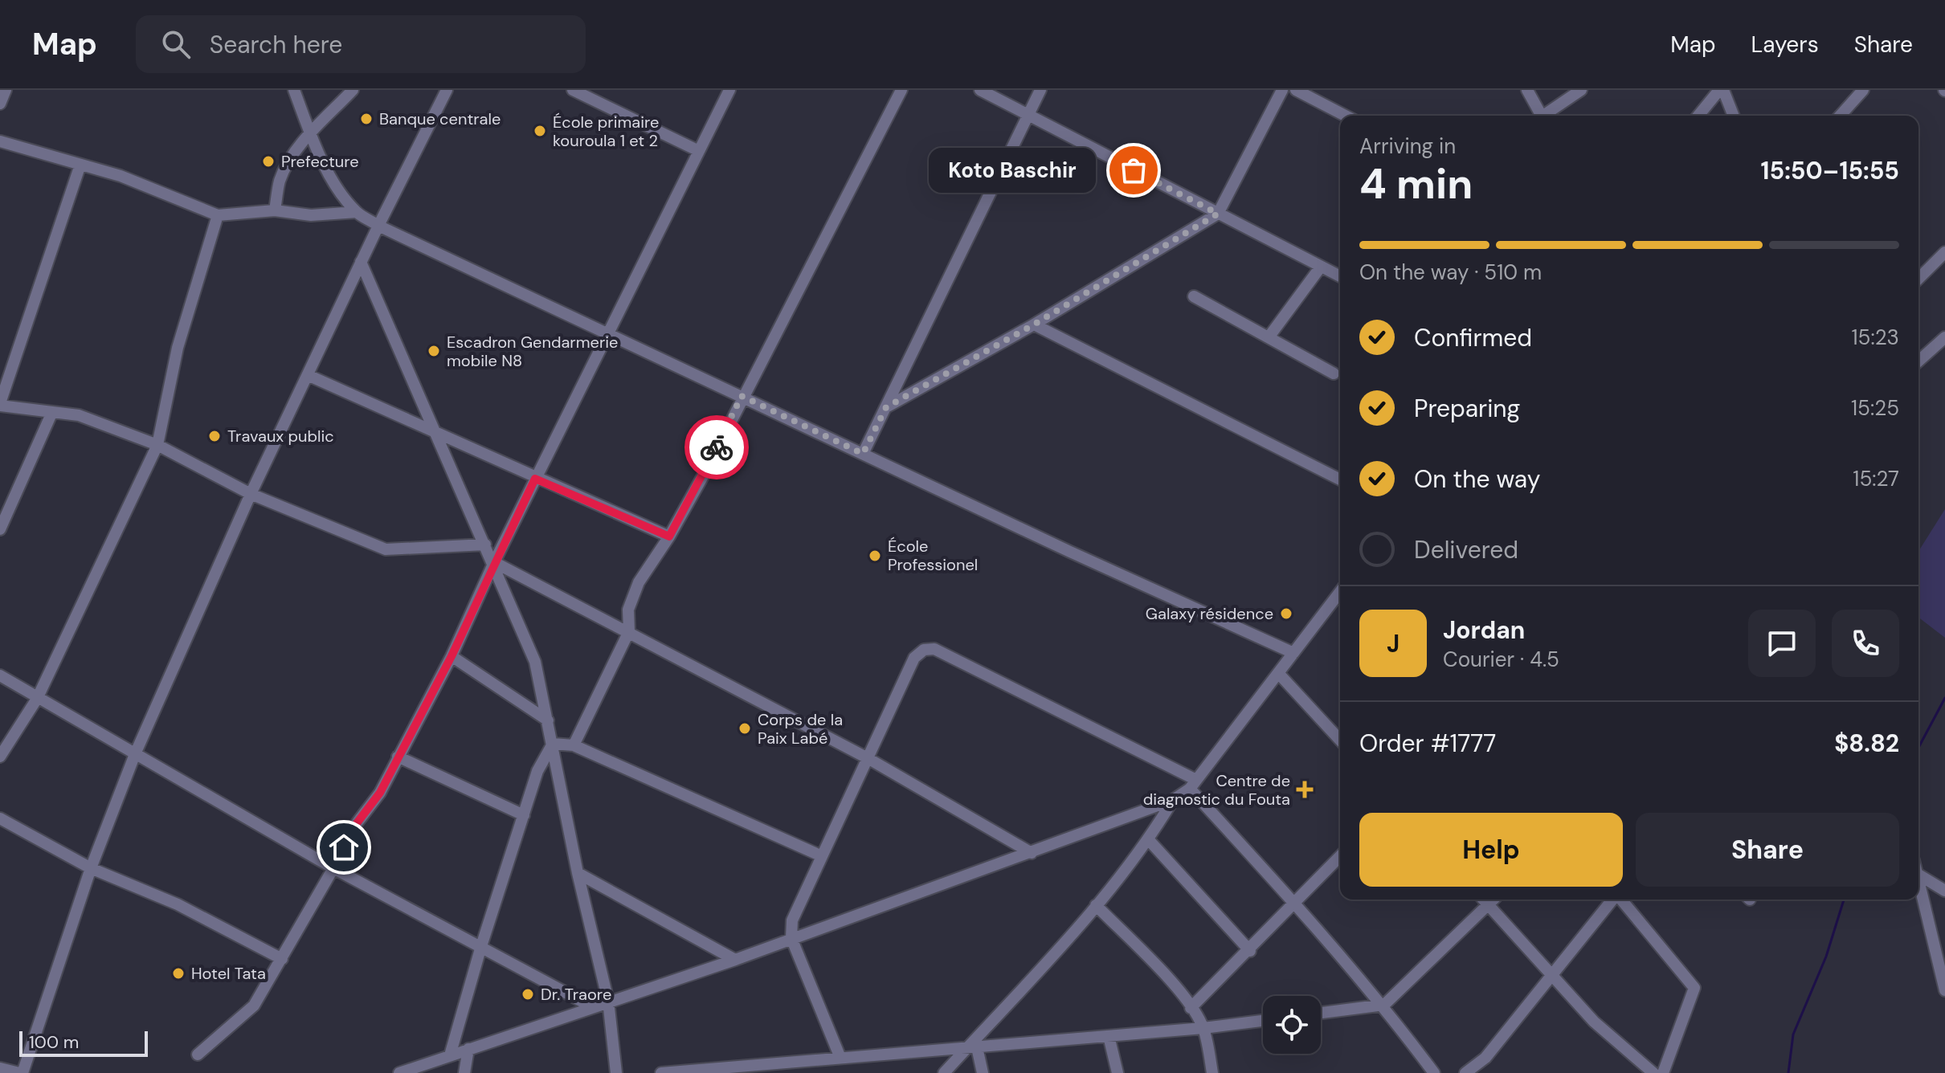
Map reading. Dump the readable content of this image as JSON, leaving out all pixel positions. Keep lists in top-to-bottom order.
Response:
{
  "places": {
    "other": [
      "Banque centrale",
      "École primaire kouroula 1 et 2",
      "Prefecture",
      "Koto Baschir",
      "Escadron Gendarmerie mobile N8",
      "Travaux public",
      "École Professionel",
      "Galaxy résidence",
      "Corps de la Paix Labé",
      "Hotel Tata",
      "Dr. Traore"
    ],
    "health": ["Centre de diagnostic du Fouta"]
  },
  "scale_bar": "100 m",
  "page": {
    "header": "Map",
    "search": "Search here",
    "nav": ["Map", "Layers", "Share"],
    "heading": ["4 min", "Arriving in", "15:50–15:55"],
    "panel": [
      "Jordan",
      "Courier · 4.5",
      "Order #1777",
      "$8.82"
    ],
    "bubble": "Koto Baschir",
    "bar": "On the way · 510 m",
    "list": [
      ["Confirmed", "15:23"],
      ["Preparing", "15:25"],
      ["On the way", "15:27"],
      "Delivered"
    ],
    "round": "J",
    "buttons": ["Help", "Share"],
    "scale": "100 m"
  }
}
